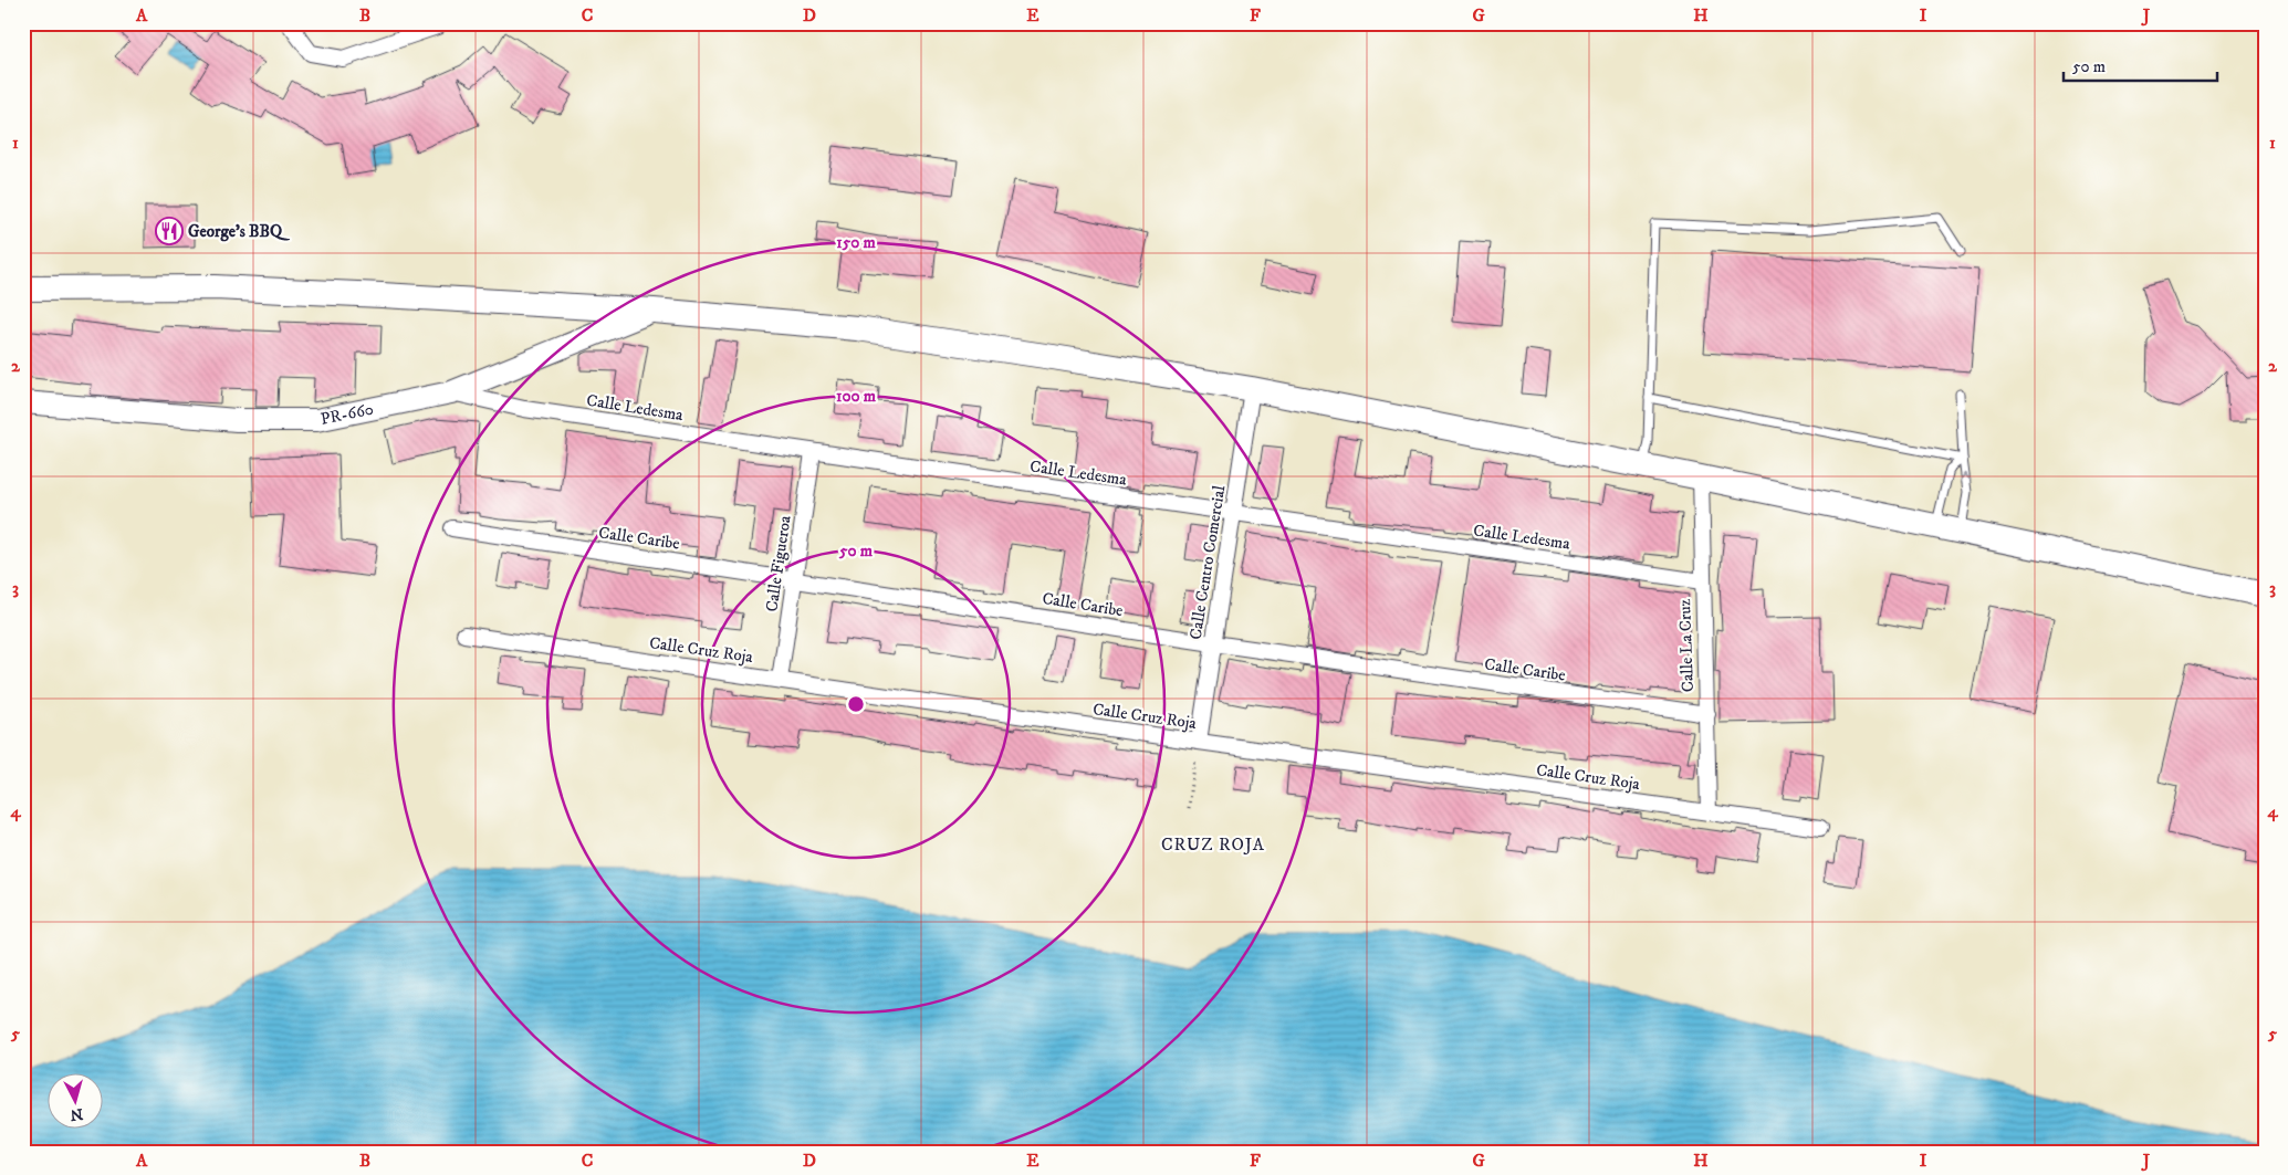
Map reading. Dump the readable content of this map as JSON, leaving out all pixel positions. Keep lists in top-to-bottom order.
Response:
{
  "streets": {
    "street": [
      "Calle Ledesma",
      "PR-660",
      "Calle Caribe",
      "Calle Centro Comercial",
      "Calle Figueroa",
      "Calle La Cruz",
      "Calle Cruz Roja"
    ]
  },
  "crossings": [
    ["Calle Ledesma", "PR-660"],
    ["Calle Ledesma", "Calle Centro Comercial"],
    ["Calle Ledesma", "Calle Figueroa"],
    ["Calle Ledesma", "Calle La Cruz"],
    ["Calle Caribe", "Calle Centro Comercial"],
    ["Calle Caribe", "Calle Figueroa"],
    ["Calle Caribe", "Calle La Cruz"],
    ["Calle Centro Comercial", "Calle Cruz Roja"],
    ["Calle Figueroa", "Calle Cruz Roja"],
    ["Calle La Cruz", "Calle Cruz Roja"]
  ],
  "districts": ["CRUZ ROJA"],
  "places": {
    "restaurant": ["George's BBQ"]
  },
  "scale_bar": "50 m",
  "north": "bottom",
  "grid": {
    "columns": [
      "A",
      "B",
      "C",
      "D",
      "E",
      "F",
      "G",
      "H",
      "I",
      "J"
    ],
    "rows": [
      "1",
      "2",
      "3",
      "4",
      "5"
    ]
  },
  "rings": ["150 m", "100 m", "50 m"]
}
